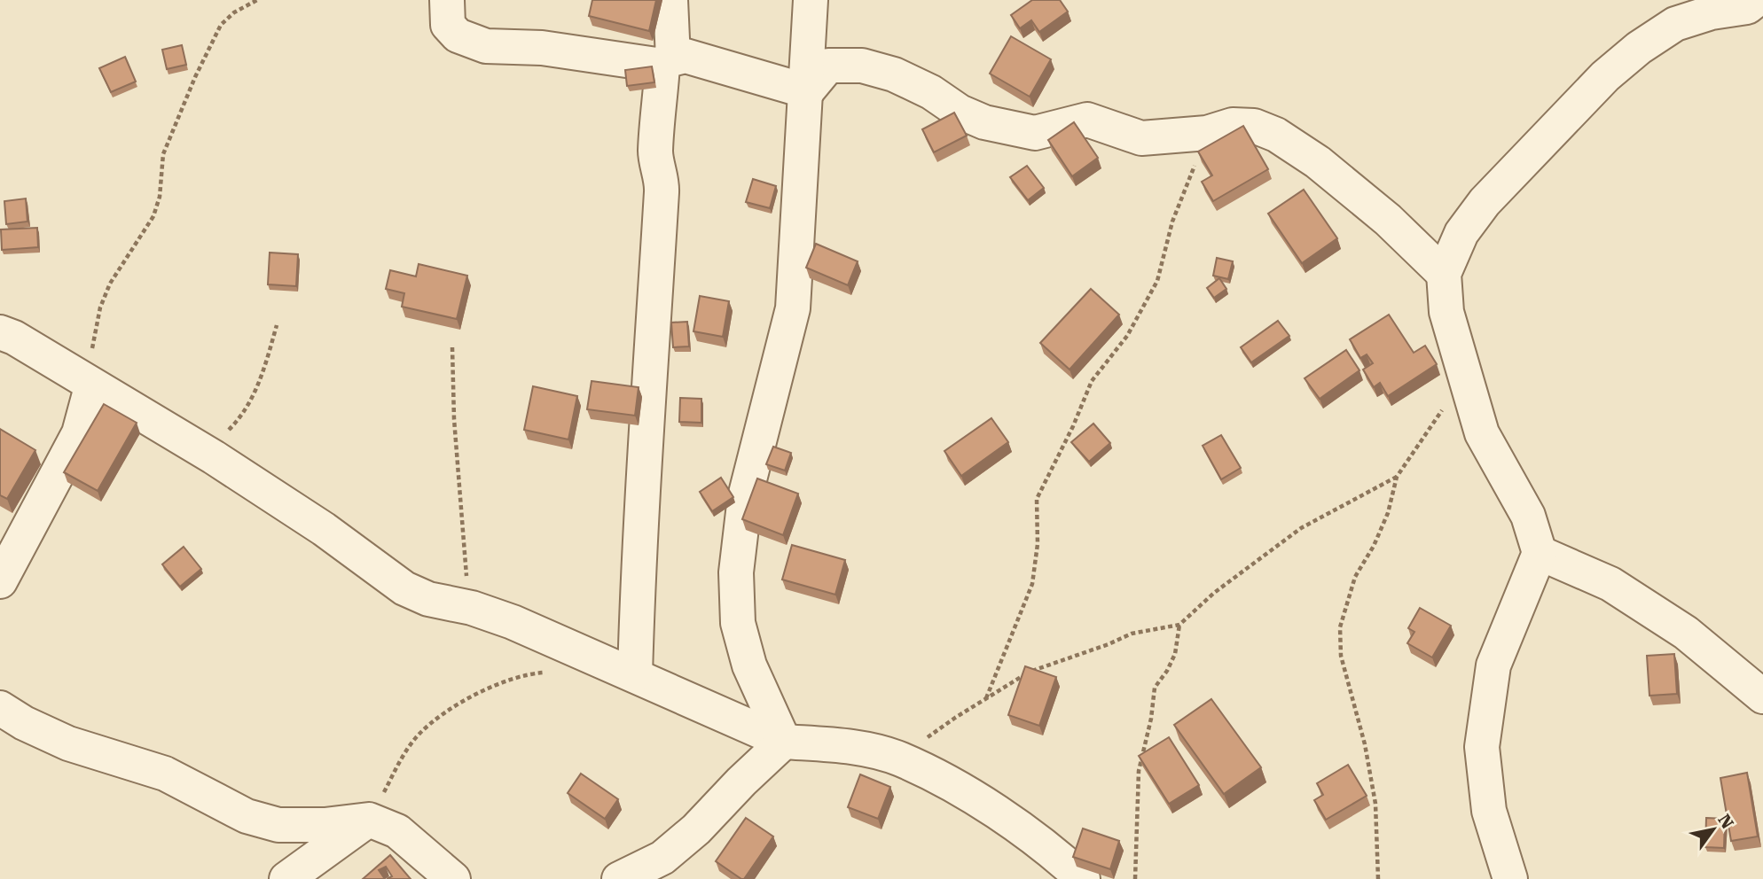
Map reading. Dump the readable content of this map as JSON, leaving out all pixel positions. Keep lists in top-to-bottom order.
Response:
{
  "north": "top right"
}
